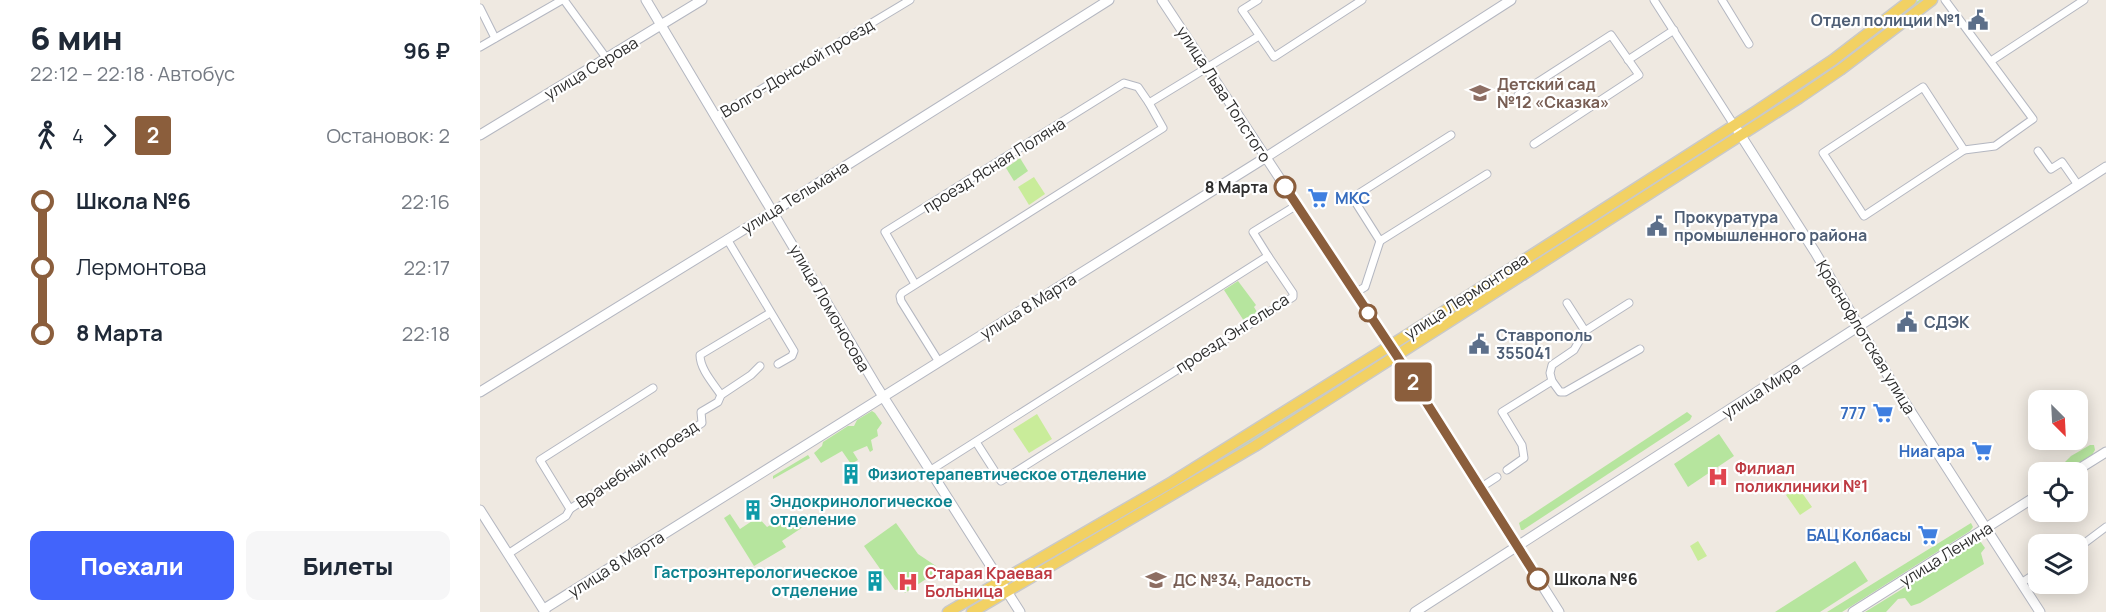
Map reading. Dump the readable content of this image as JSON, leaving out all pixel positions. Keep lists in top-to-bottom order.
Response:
{
  "streets": {
    "main road": ["улица Лермонтова"],
    "street": [
      "улица Серова",
      "Волго-Донской проезд",
      "улица Льва Толстого",
      "проезд Ясная Поляна",
      "улица Тельмана",
      "улица 8 Марта",
      "улица Ломоносова",
      "проезд Энгельса",
      "Краснофлотская улица",
      "улица Мира",
      "Врачебный проезд",
      "улица Ленина"
    ]
  },
  "crossings": [
    ["улица Серова", "улица Ломоносова"],
    ["Волго-Донской проезд", "улица Ломоносова"],
    ["улица Льва Толстого", "улица Лермонтова"],
    ["улица Льва Толстого", "улица 8 Марта"],
    ["улица Льва Толстого", "улица Мира"],
    ["улица Тельмана", "улица Ломоносова"],
    ["улица Лермонтова", "улица Ломоносова"],
    ["улица Лермонтова", "Краснофлотская улица"],
    ["улица 8 Марта", "улица Ломоносова"],
    ["Краснофлотская улица", "улица Мира"],
    ["Краснофлотская улица", "улица Ленина"]
  ],
  "places": {
    "public building": [
      "Отдел полиции №1",
      "Прокуратура промышленного района",
      "СДЭК",
      "Ставрополь 355041"
    ],
    "school or university": ["Детский сад №12 «Сказка»", "ДС №34, Радость"],
    "other": ["8 Марта", "Школа №6"],
    "supermarket": [
      "МКС",
      "777",
      "Ниагара",
      "БАЦ Колбасы"
    ],
    "building": ["Физиотерапевтическое отделение", "Эндокринологическое отделение", "Гастроэнтерологическое отделение"],
    "hospital": ["Филиал поликлиники №1", "Старая Краевая Больница"]
  },
  "lines": ["bus line 2"],
  "north": "bottom right",
  "page": {
    "heading": ["6 мин", "22:12 – 22:18 · Автобус", "96 ₽"],
    "on_map": "2",
    "legs": ["4", "2", "Остановок: 2"],
    "list": [
      {
        "name": "Школа №6",
        "value": "22:16"
      },
      {
        "name": "Лермонтова",
        "value": "22:17"
      },
      {
        "name": "8 Марта",
        "value": "22:18"
      }
    ],
    "buttons": ["Поехали", "Билеты"]
  }
}
